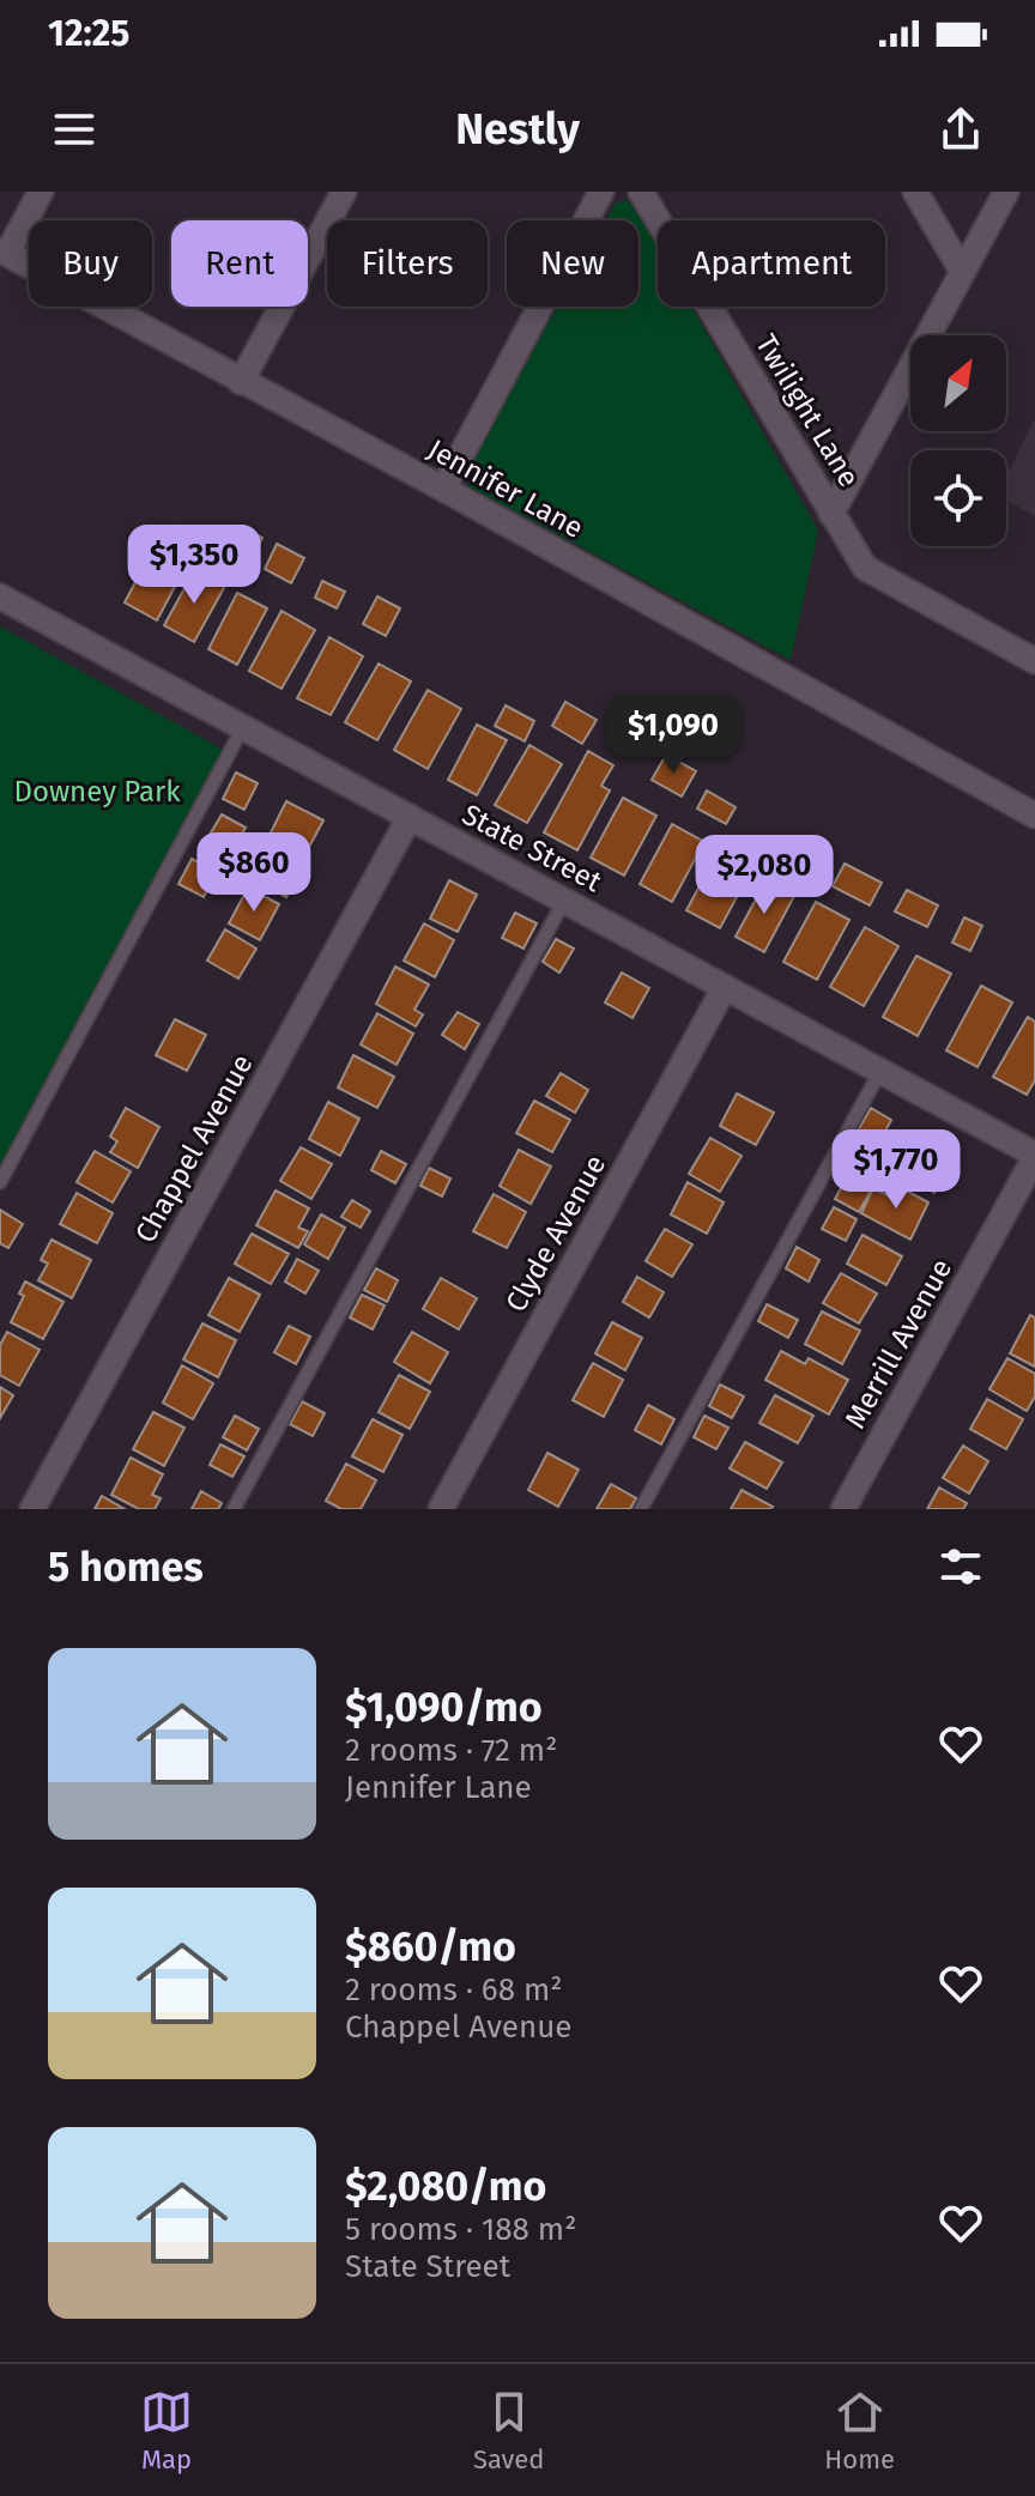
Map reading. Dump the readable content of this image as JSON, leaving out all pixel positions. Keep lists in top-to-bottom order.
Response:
{
  "streets": {
    "street": [
      "Twilight Lane",
      "Jennifer Lane",
      "State Street",
      "Chappel Avenue",
      "Clyde Avenue",
      "Merrill Avenue"
    ]
  },
  "crossings": [
    ["State Street", "Chappel Avenue"],
    ["State Street", "Clyde Avenue"],
    ["State Street", "Merrill Avenue"]
  ],
  "parks": ["Downey Park"],
  "north": "top right",
  "page": {
    "status": "12:25",
    "header": "Nestly",
    "chip": [
      "Buy",
      "Rent",
      "Filters",
      "New",
      "Apartment"
    ],
    "price": [
      "$1,350",
      "$1,090",
      "$860",
      "$2,080",
      "$1,770"
    ],
    "heading": "5 homes",
    "list": [
      {
        "name": "$1,090/mo",
        "note": "2 rooms · 72 m² · Jennifer Lane"
      },
      {
        "name": "$860/mo",
        "note": "2 rooms · 68 m² · Chappel Avenue"
      },
      {
        "name": "$2,080/mo",
        "note": "5 rooms · 188 m² · State Street"
      }
    ],
    "tabs": ["Map", "Saved", "Home"]
  }
}
